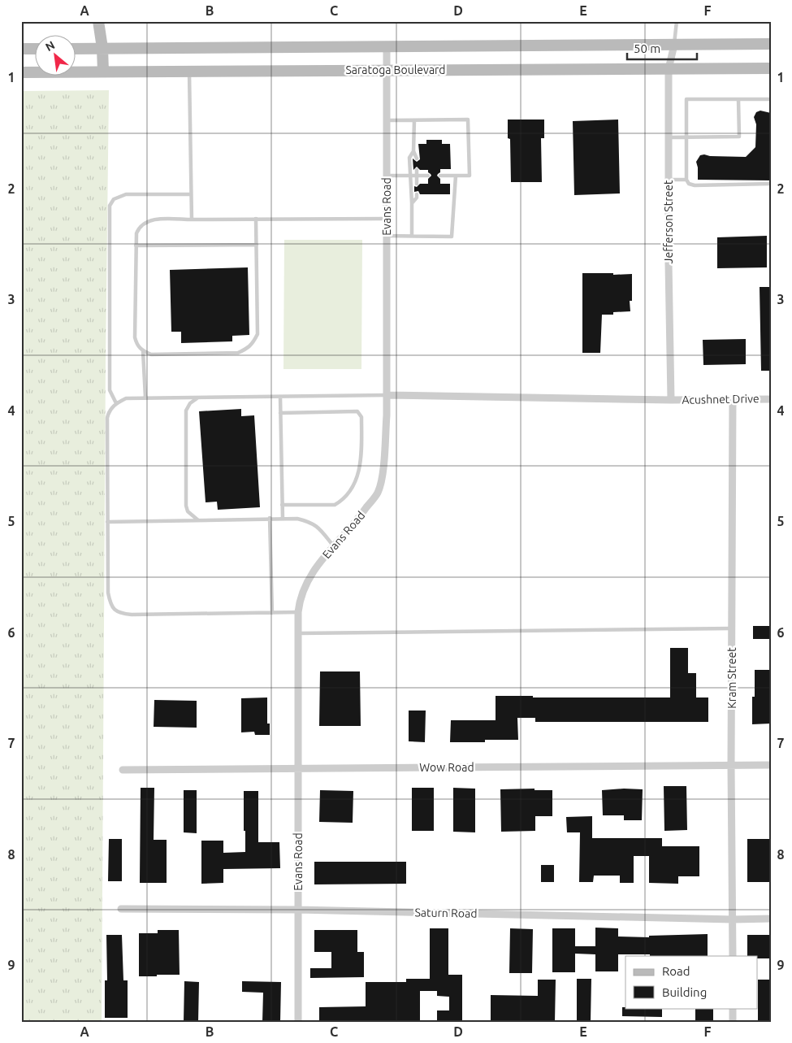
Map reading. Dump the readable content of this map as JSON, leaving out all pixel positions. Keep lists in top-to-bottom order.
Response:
{
  "streets": {
    "main road": ["Saratoga Boulevard"],
    "street": [
      "Evans Road",
      "Jefferson Street",
      "Acushnet Drive",
      "Kram Street",
      "Wow Road",
      "Saturn Road"
    ]
  },
  "crossings": [
    ["Saratoga Boulevard", "Evans Road"],
    ["Saratoga Boulevard", "Jefferson Street"],
    ["Evans Road", "Acushnet Drive"],
    ["Evans Road", "Wow Road"],
    ["Evans Road", "Saturn Road"],
    ["Jefferson Street", "Acushnet Drive"],
    ["Acushnet Drive", "Kram Street"],
    ["Kram Street", "Wow Road"],
    ["Kram Street", "Saturn Road"]
  ],
  "legend": ["Road", "Building"],
  "scale_bar": "50 m",
  "north": "top left",
  "grid": {
    "columns": [
      "A",
      "B",
      "C",
      "D",
      "E",
      "F"
    ],
    "rows": [
      "1",
      "2",
      "3",
      "4",
      "5",
      "6",
      "7",
      "8",
      "9"
    ]
  }
}
